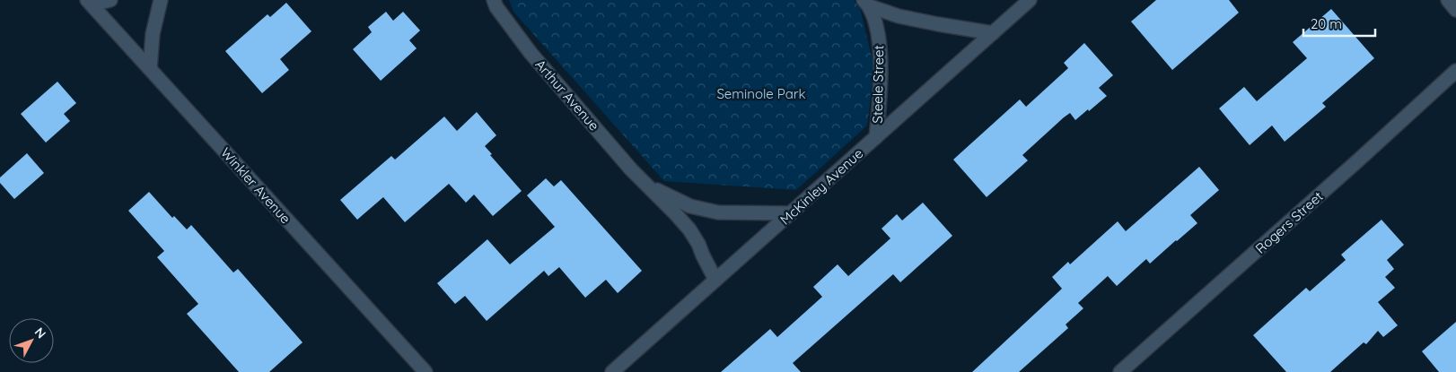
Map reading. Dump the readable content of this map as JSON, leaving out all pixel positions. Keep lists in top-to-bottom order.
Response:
{
  "streets": {
    "street": [
      "Steele Street",
      "Arthur Avenue",
      "Winkler Avenue",
      "McKinley Avenue",
      "Rogers Street"
    ]
  },
  "crossings": [
    ["Steele Street", "McKinley Avenue"],
    ["Arthur Avenue", "McKinley Avenue"]
  ],
  "parks": ["Seminole Park"],
  "scale_bar": "20 m",
  "north": "top right"
}
